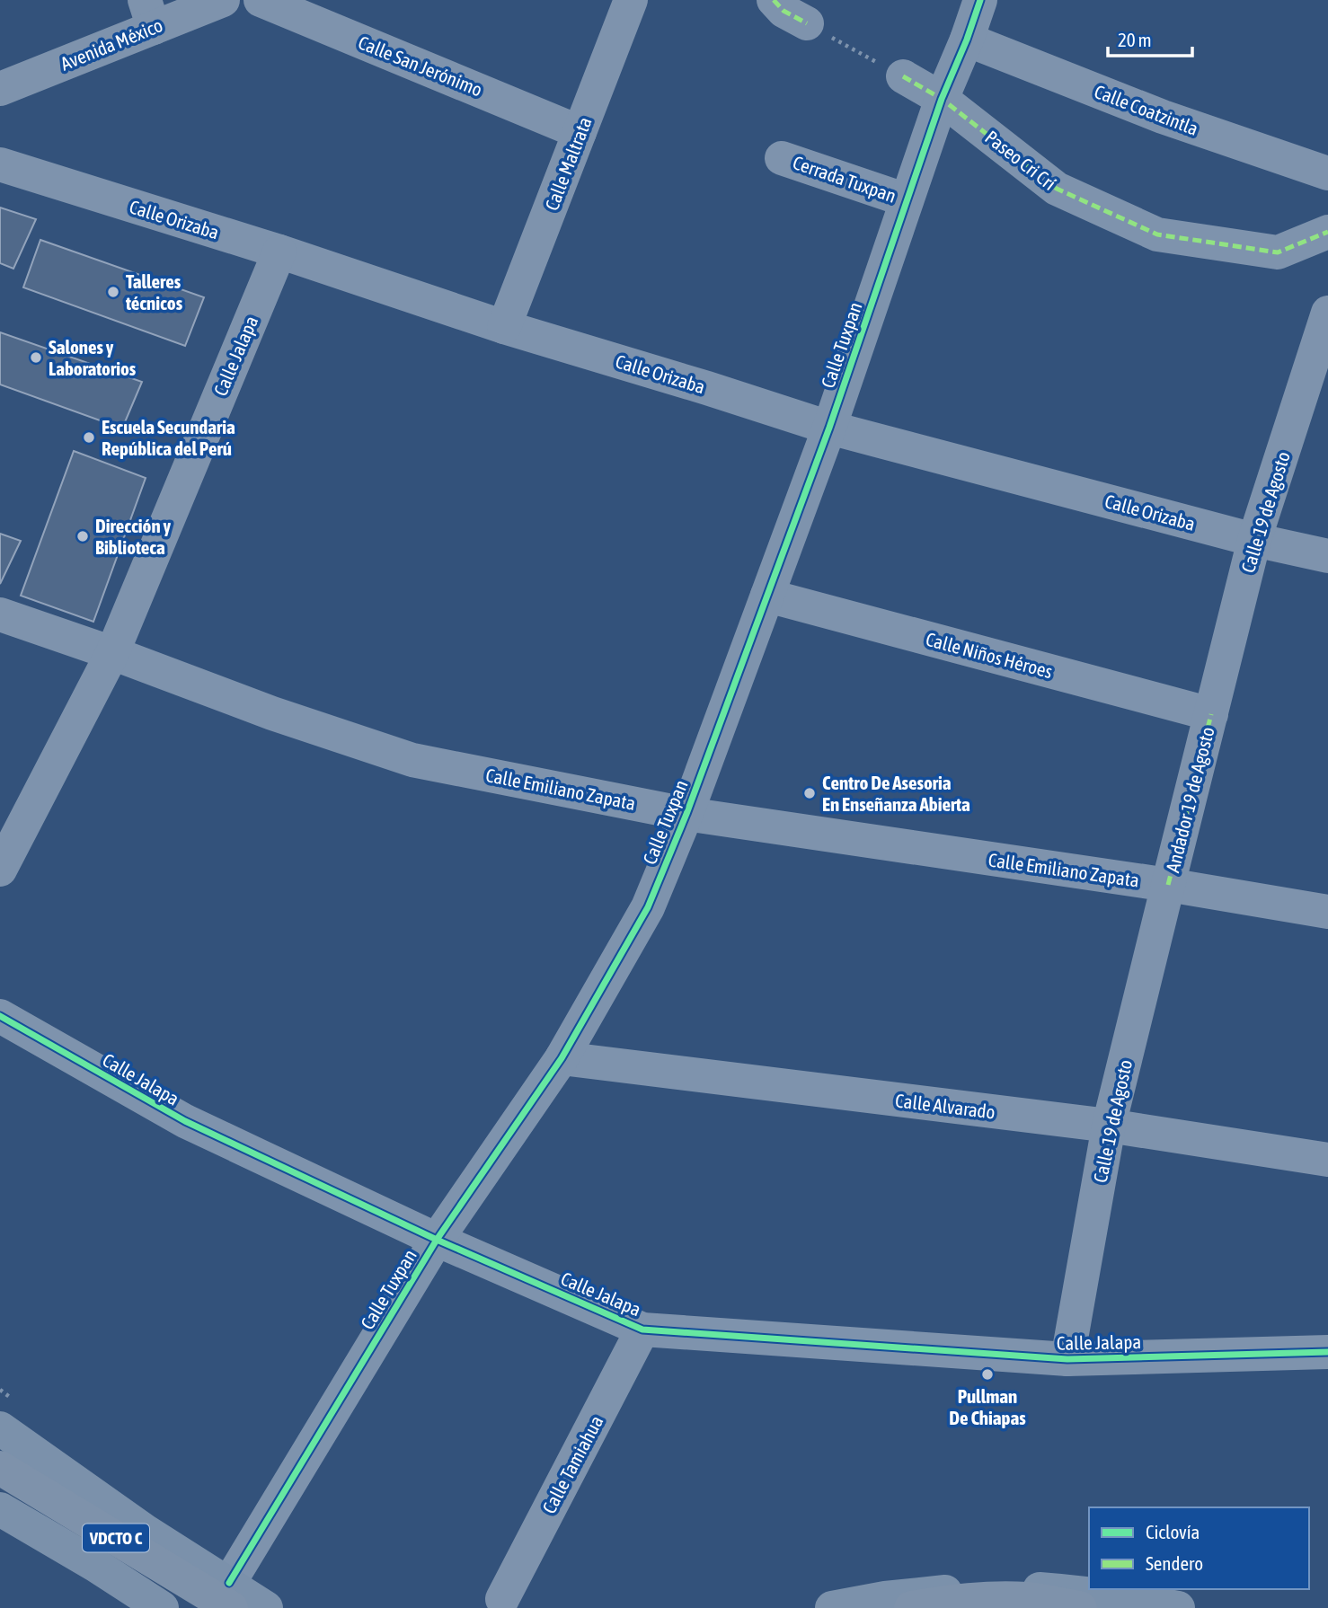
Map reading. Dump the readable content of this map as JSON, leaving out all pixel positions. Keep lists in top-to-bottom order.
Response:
{
  "streets": {
    "highway": ["VDCTO C"],
    "street": [
      "Avenida México",
      "Calle San Jerónimo",
      "Calle Coatzintla",
      "Paseo Cri Crí",
      "Calle Maltrata",
      "Cerrada Tuxpan",
      "Calle Orizaba",
      "Calle Tuxpan",
      "Calle Jalapa",
      "Calle 19 de Agosto",
      "Calle Niños Héroes",
      "Calle Emiliano Zapata",
      "Andador 19 de Agosto",
      "Calle Alvarado",
      "Calle Tamiahua"
    ]
  },
  "crossings": [
    ["Calle San Jerónimo", "Calle Maltrata"],
    ["Calle Coatzintla", "Calle Tuxpan"],
    ["Paseo Cri Crí", "Calle Tuxpan"],
    ["Calle Maltrata", "Calle Orizaba"],
    ["Cerrada Tuxpan", "Calle Tuxpan"],
    ["Calle Orizaba", "Calle Tuxpan"],
    ["Calle Orizaba", "Calle Jalapa"],
    ["Calle Orizaba", "Calle 19 de Agosto"],
    ["Calle Tuxpan", "Calle Jalapa"],
    ["Calle Tuxpan", "Calle Niños Héroes"],
    ["Calle Tuxpan", "Calle Emiliano Zapata"],
    ["Calle Tuxpan", "Calle Alvarado"],
    ["Calle Tuxpan", "VDCTO C"],
    ["Calle Jalapa", "Calle 19 de Agosto"],
    ["Calle Jalapa", "Calle Emiliano Zapata"],
    ["Calle Jalapa", "Calle Tamiahua"],
    ["Calle 19 de Agosto", "Calle Niños Héroes"],
    ["Calle 19 de Agosto", "Calle Emiliano Zapata"],
    ["Calle 19 de Agosto", "Andador 19 de Agosto"],
    ["Calle 19 de Agosto", "Calle Alvarado"],
    ["Calle Niños Héroes", "Andador 19 de Agosto"],
    ["Calle Emiliano Zapata", "Andador 19 de Agosto"]
  ],
  "places": [
    "Talleres técnicos",
    "Salones y Laboratorios",
    "Escuela Secundaria República del Perú",
    "Dirección y Biblioteca",
    "Centro De Asesoria En Enseñanza Abierta",
    "Pullman De Chiapas"
  ],
  "legend": ["Ciclovía", "Sendero"],
  "scale_bar": "20 m"
}
